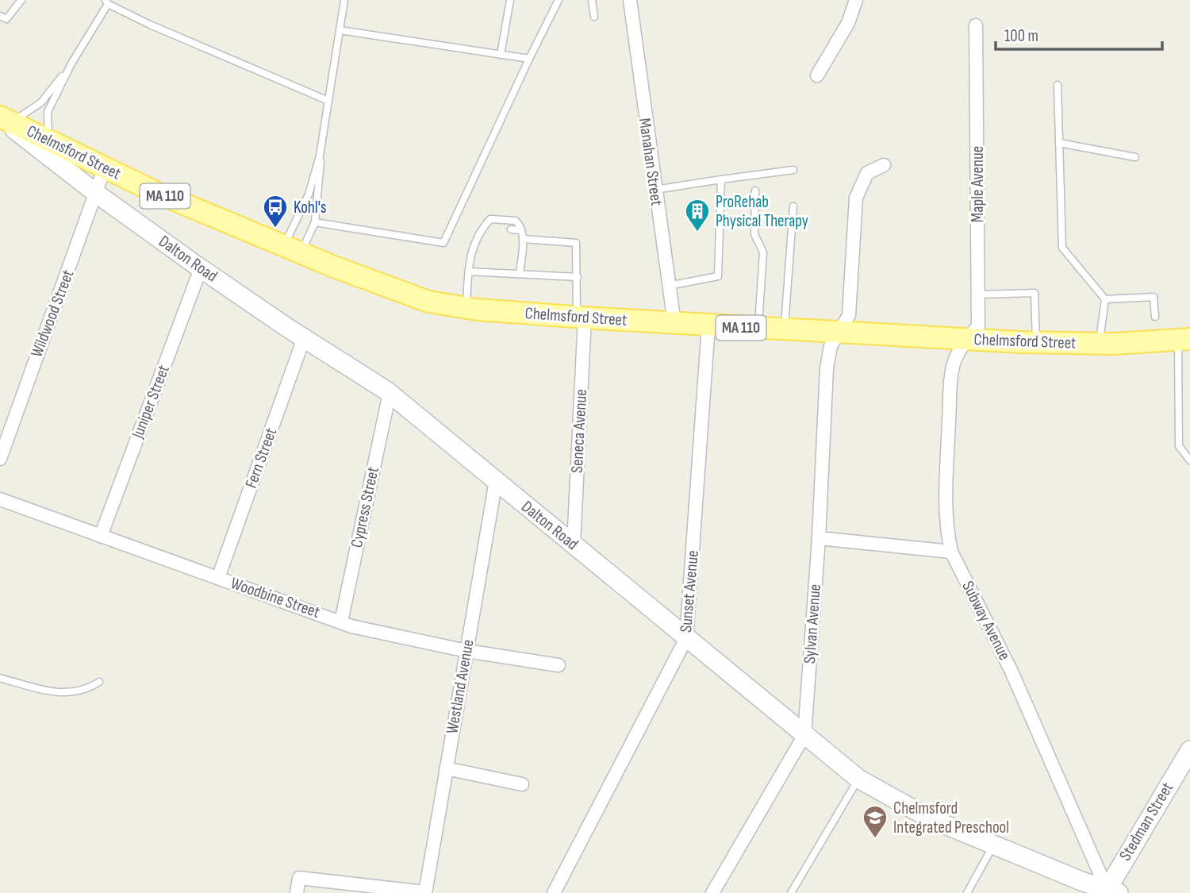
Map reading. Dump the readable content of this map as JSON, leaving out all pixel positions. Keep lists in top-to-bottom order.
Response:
{
  "streets": {
    "main road": ["Chelmsford Street", "MA 110"],
    "street": [
      "Manahan Street",
      "Maple Avenue",
      "Dalton Road",
      "Wildwood Street",
      "Juniper Street",
      "Seneca Avenue",
      "Fern Street",
      "Cypress Street",
      "Sunset Avenue",
      "Woodbine Street",
      "Subway Avenue",
      "Sylvan Avenue",
      "Westland Avenue",
      "Stedman Street"
    ]
  },
  "crossings": [
    ["Chelmsford Street", "Manahan Street"],
    ["Chelmsford Street", "Maple Avenue"],
    ["Chelmsford Street", "Dalton Road"],
    ["Chelmsford Street", "Wildwood Street"],
    ["Chelmsford Street", "Seneca Avenue"],
    ["Chelmsford Street", "Sunset Avenue"],
    ["Chelmsford Street", "Subway Avenue"],
    ["Chelmsford Street", "Sylvan Avenue"],
    ["Maple Avenue", "Subway Avenue"],
    ["Dalton Road", "Wildwood Street"],
    ["Dalton Road", "Juniper Street"],
    ["Dalton Road", "Seneca Avenue"],
    ["Dalton Road", "Fern Street"],
    ["Dalton Road", "Cypress Street"],
    ["Dalton Road", "Sunset Avenue"],
    ["Dalton Road", "Subway Avenue"],
    ["Dalton Road", "Sylvan Avenue"],
    ["Dalton Road", "Westland Avenue"],
    ["Dalton Road", "Stedman Street"],
    ["Juniper Street", "Woodbine Street"],
    ["Fern Street", "Woodbine Street"],
    ["Cypress Street", "Woodbine Street"],
    ["Woodbine Street", "Westland Avenue"],
    ["Subway Avenue", "Stedman Street"]
  ],
  "places": {
    "bus stop": ["Kohl's"],
    "building": ["ProRehab Physical Therapy"],
    "school or university": ["Chelmsford Integrated Preschool"]
  },
  "scale_bar": "100 m"
}
